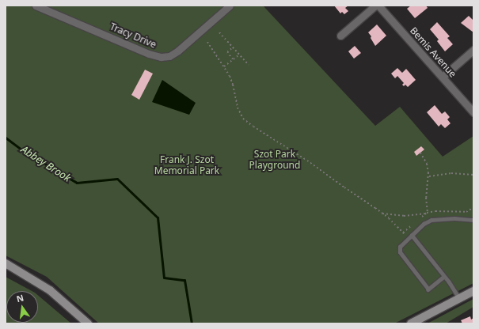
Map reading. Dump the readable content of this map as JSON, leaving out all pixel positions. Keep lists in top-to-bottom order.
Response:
{
  "streets": {
    "street": ["Tracy Drive", "Bemis Avenue"]
  },
  "water": ["Abbey Brook"],
  "parks": ["Szot Park Playground", "Frank J. Szot Memorial Park"],
  "north": "top"
}
